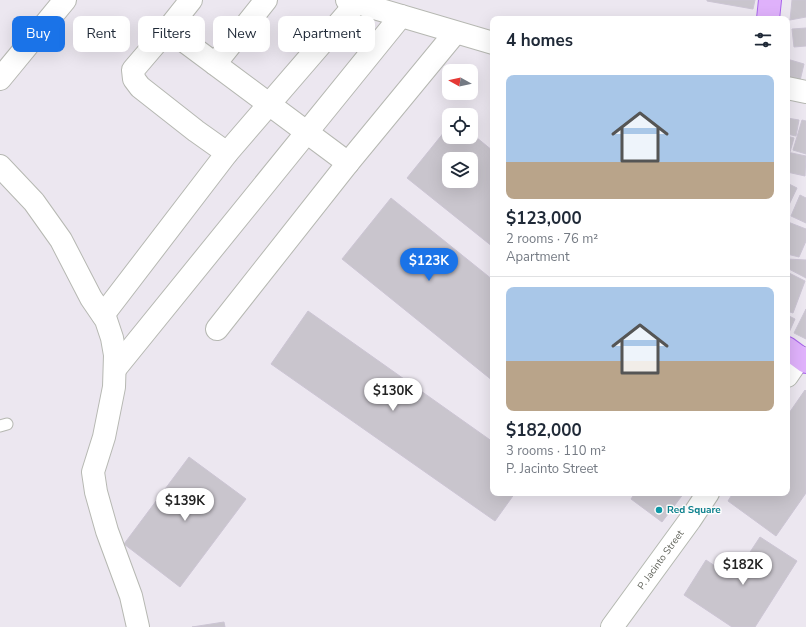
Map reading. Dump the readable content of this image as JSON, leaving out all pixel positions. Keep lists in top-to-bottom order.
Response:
{
  "streets": {
    "street": ["P. Jacinto Street"]
  },
  "places": ["Red Square"],
  "north": "left",
  "page": {
    "chip": [
      "Buy",
      "Rent",
      "Filters",
      "New",
      "Apartment"
    ],
    "heading": "4 homes",
    "list": [
      {
        "name": "$123,000",
        "note": "2 rooms · 76 m² · Apartment"
      },
      {
        "name": "$182,000",
        "note": "3 rooms · 110 m² · P. Jacinto Street"
      }
    ],
    "price": [
      "$123K",
      "$130K",
      "$139K",
      "$182K"
    ]
  }
}
